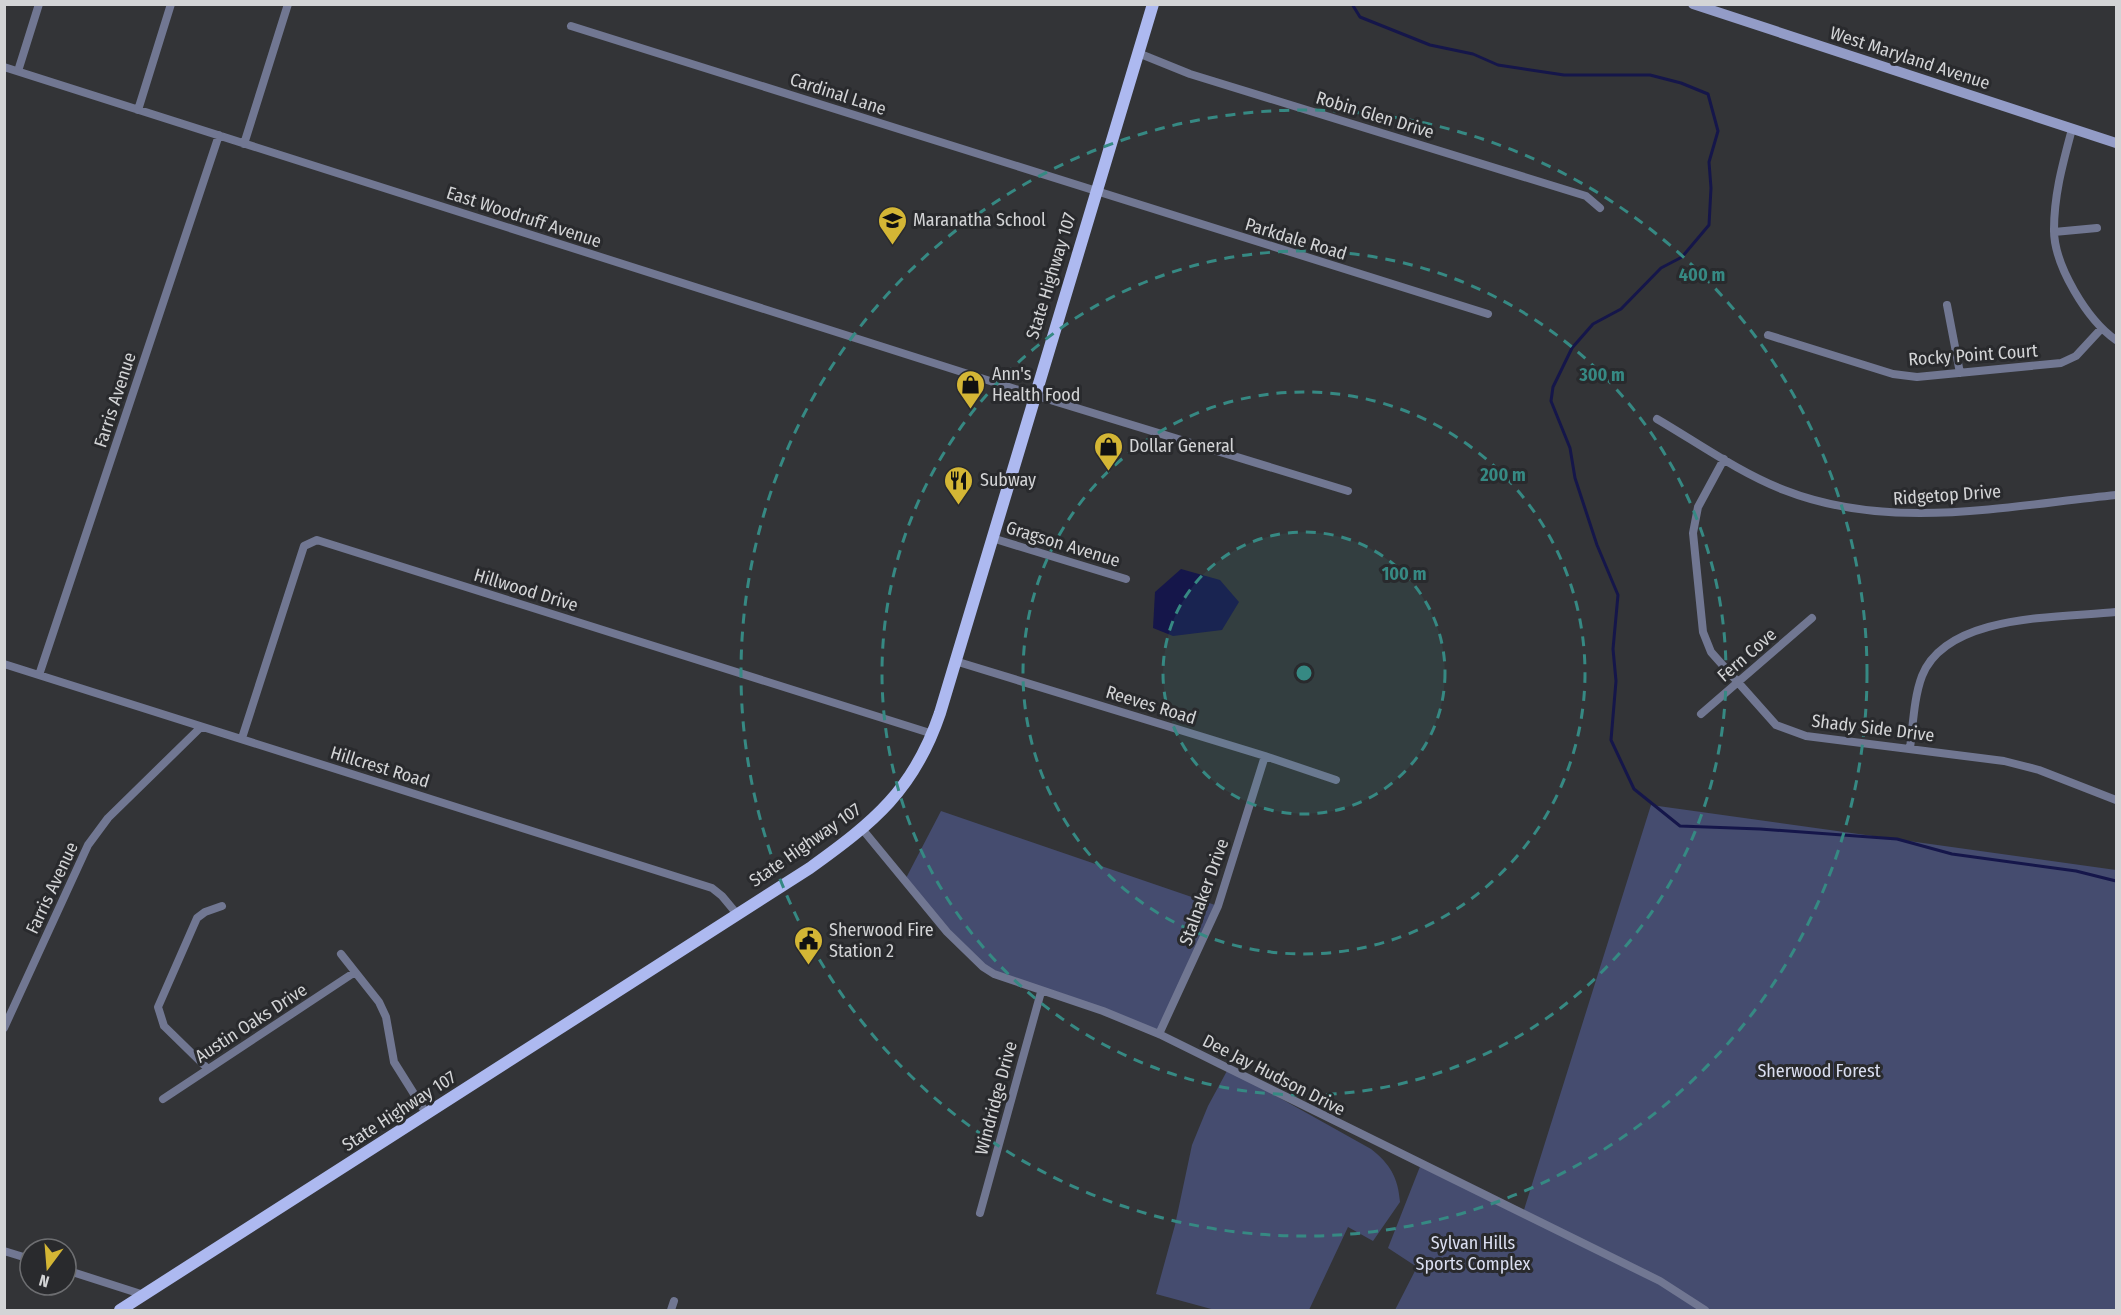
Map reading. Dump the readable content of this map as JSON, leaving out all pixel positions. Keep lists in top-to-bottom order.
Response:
{
  "streets": {
    "main road": ["State Highway 107"],
    "street": [
      "West Maryland Avenue",
      "Cardinal Lane",
      "Robin Glen Drive",
      "East Woodruff Avenue",
      "Parkdale Road",
      "Rocky Point Court",
      "Farris Avenue",
      "Ridgetop Drive",
      "Gragson Avenue",
      "Hillwood Drive",
      "Fern Cove",
      "Reeves Road",
      "Shady Side Drive",
      "Hillcrest Road",
      "Stalnaker Drive",
      "Austin Oaks Drive",
      "Dee Jay Hudson Drive",
      "Windridge Drive"
    ]
  },
  "crossings": [
    ["Cardinal Lane", "Parkdale Road"],
    ["Cardinal Lane", "State Highway 107"],
    ["Robin Glen Drive", "State Highway 107"],
    ["East Woodruff Avenue", "State Highway 107"],
    ["East Woodruff Avenue", "Farris Avenue"],
    ["Parkdale Road", "State Highway 107"],
    ["State Highway 107", "Gragson Avenue"],
    ["State Highway 107", "Hillwood Drive"],
    ["State Highway 107", "Reeves Road"],
    ["State Highway 107", "Hillcrest Road"],
    ["State Highway 107", "Dee Jay Hudson Drive"],
    ["Farris Avenue", "Hillcrest Road"],
    ["Ridgetop Drive", "Shady Side Drive"],
    ["Hillwood Drive", "Hillcrest Road"],
    ["Fern Cove", "Shady Side Drive"],
    ["Reeves Road", "Stalnaker Drive"],
    ["Stalnaker Drive", "Dee Jay Hudson Drive"],
    ["Dee Jay Hudson Drive", "Windridge Drive"]
  ],
  "parks": ["Sherwood Forest", "Sylvan Hills Sports Complex"],
  "places": {
    "school or university": ["Maranatha School"],
    "shop": ["Ann's Health Food", "Dollar General"],
    "restaurant": ["Subway"],
    "public building": ["Sherwood Fire Station 2"]
  },
  "north": "bottom",
  "rings": [
    "400 m",
    "300 m",
    "200 m",
    "100 m"
  ]
}
